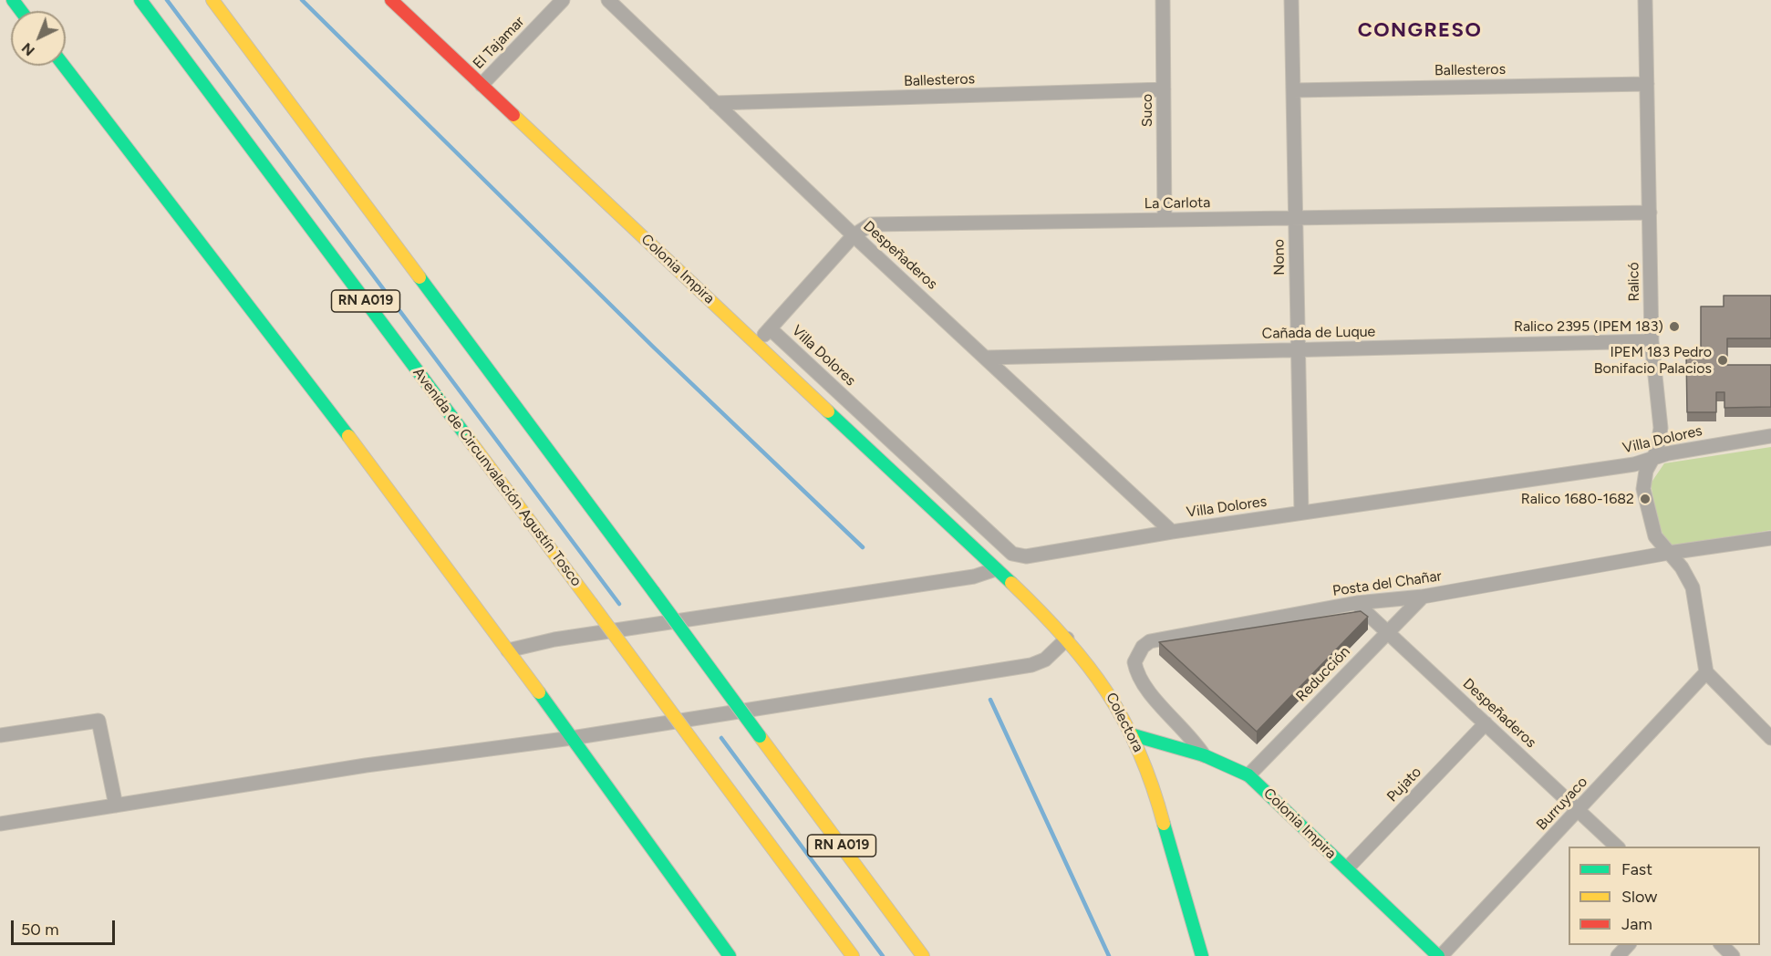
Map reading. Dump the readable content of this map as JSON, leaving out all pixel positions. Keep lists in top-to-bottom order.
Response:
{
  "streets": {
    "main road": [
      "Colonia Impira",
      "RN A019",
      "Avenida de Circunvalación Agustín Tosco",
      "Colectora"
    ],
    "street": [
      "El Tajamar",
      "Ballesteros",
      "Suco",
      "La Carlota",
      "Despeñaderos",
      "Nono",
      "Ralicó",
      "Cañada de Luque",
      "Villa Dolores",
      "Posta del Chañar",
      "Reducción",
      "Pujato",
      "Burruyaco"
    ]
  },
  "crossings": [
    ["El Tajamar", "Colonia Impira"],
    ["Ballesteros", "Suco"],
    ["Ballesteros", "Despeñaderos"],
    ["Ballesteros", "Nono"],
    ["Ballesteros", "Ralicó"],
    ["Suco", "La Carlota"],
    ["La Carlota", "Despeñaderos"],
    ["La Carlota", "Nono"],
    ["La Carlota", "Colonia Impira"],
    ["La Carlota", "Ralicó"],
    ["La Carlota", "Villa Dolores"],
    ["Despeñaderos", "Cañada de Luque"],
    ["Despeñaderos", "Villa Dolores"],
    ["Despeñaderos", "Posta del Chañar"],
    ["Despeñaderos", "Reducción"],
    ["Despeñaderos", "Pujato"],
    ["Despeñaderos", "Burruyaco"],
    ["Nono", "Cañada de Luque"],
    ["Nono", "Villa Dolores"],
    ["Colonia Impira", "Posta del Chañar"],
    ["Colonia Impira", "Reducción"],
    ["Colonia Impira", "Colectora"],
    ["Colonia Impira", "Pujato"],
    ["Colonia Impira", "Burruyaco"],
    ["Ralicó", "Cañada de Luque"],
    ["Ralicó", "Villa Dolores"],
    ["Ralicó", "Posta del Chañar"],
    ["Ralicó", "Burruyaco"],
    ["Posta del Chañar", "Reducción"]
  ],
  "districts": ["CONGRESO"],
  "places": ["Ralico 2395 (IPEM 183)", "IPEM 183 Pedro Bonifacio Palacios", "Ralico 1680-1682"],
  "legend": ["Fast", "Slow", "Jam"],
  "scale_bar": "50 m",
  "north": "bottom left"
}
